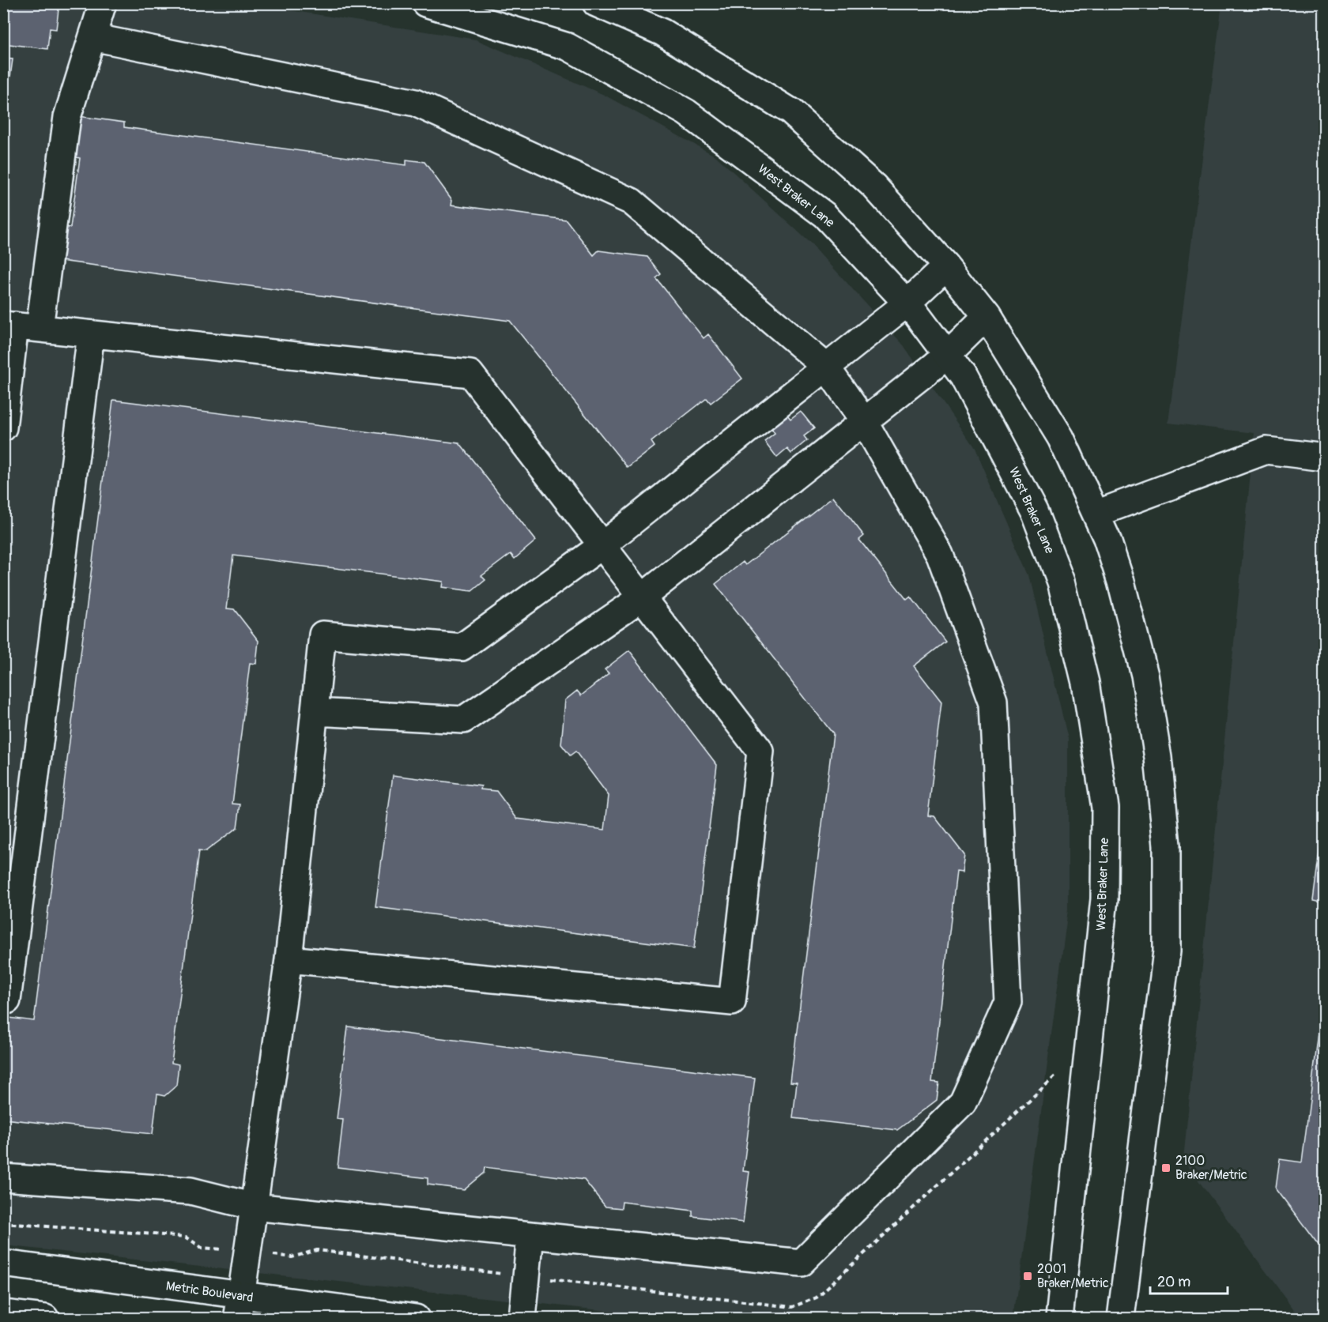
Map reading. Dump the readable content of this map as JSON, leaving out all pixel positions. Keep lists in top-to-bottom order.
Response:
{
  "streets": {
    "main road": ["West Braker Lane", "Metric Boulevard"]
  },
  "places": {
    "transit": ["2100 Braker/Metric", "2001 Braker/Metric"]
  },
  "scale_bar": "20 m"
}
